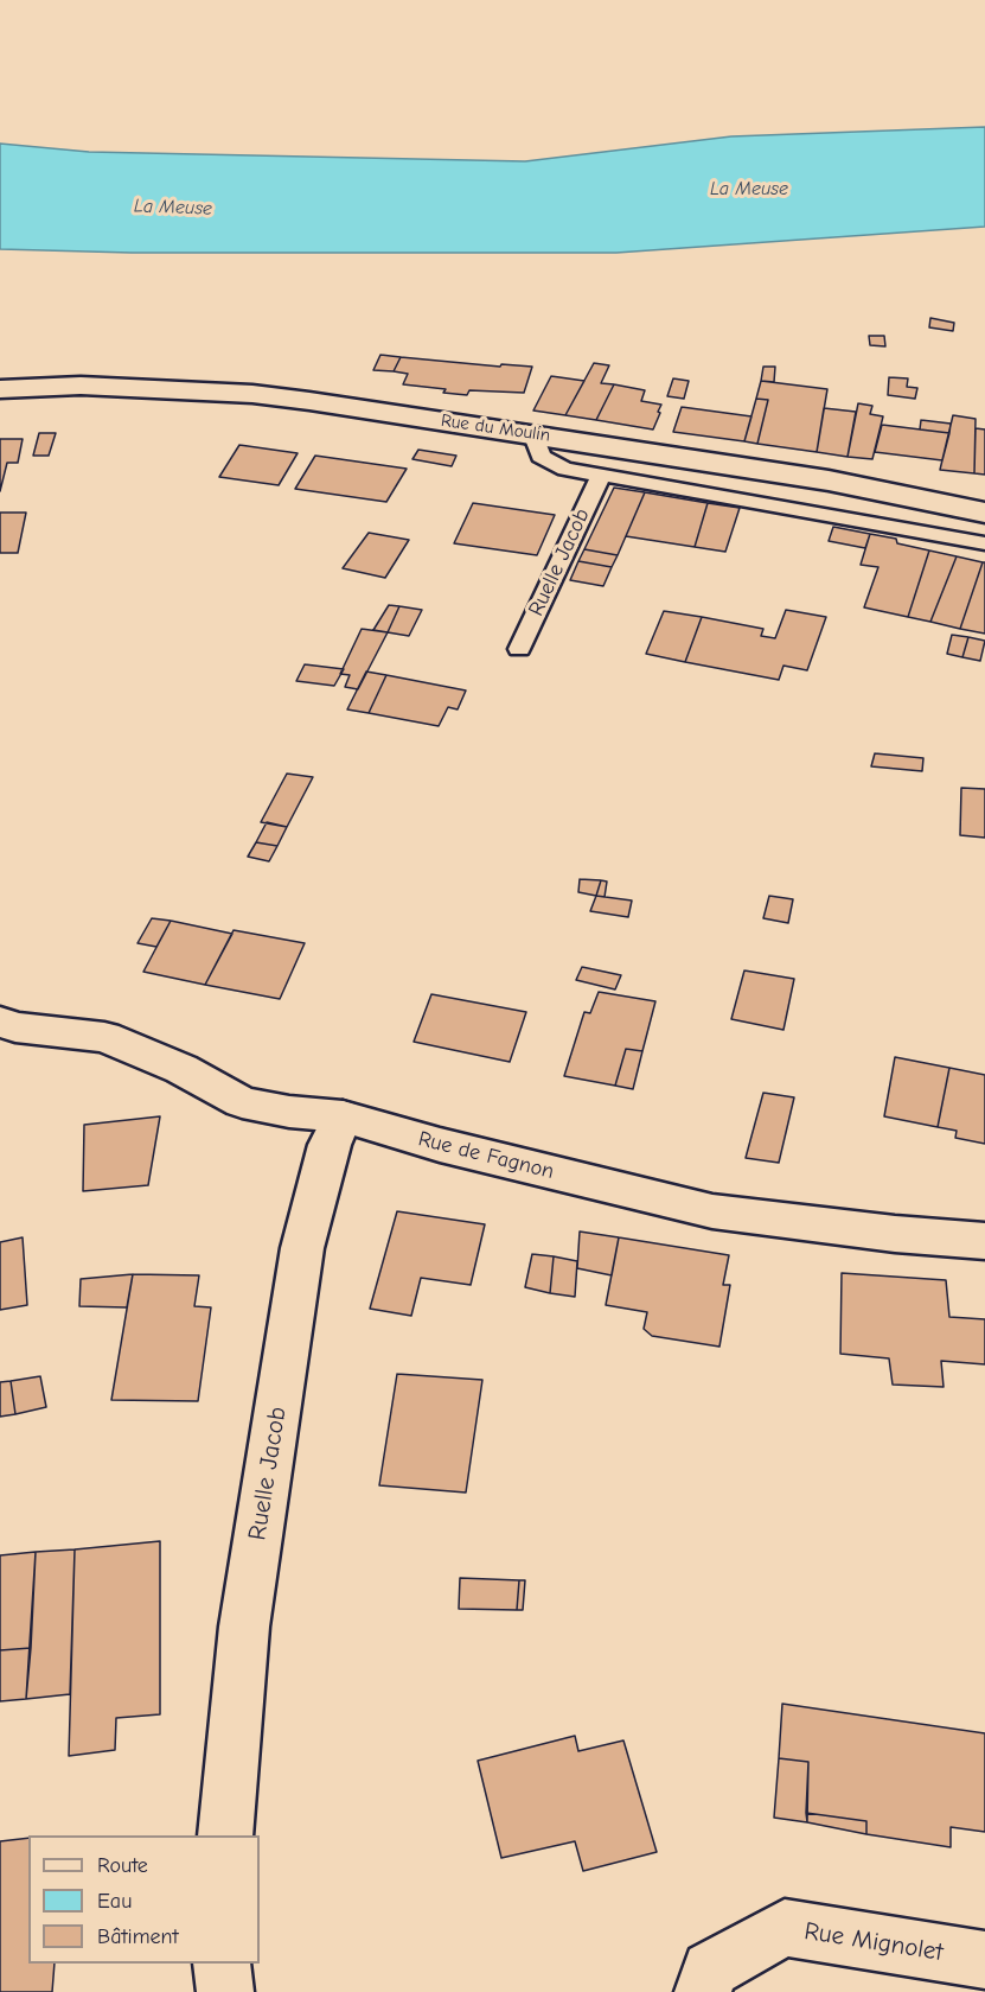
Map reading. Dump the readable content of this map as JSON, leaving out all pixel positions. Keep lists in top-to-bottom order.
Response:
{
  "streets": {
    "street": [
      "Rue du Moulin",
      "Ruelle Jacob",
      "Rue de Fagnon",
      "Rue Mignolet"
    ]
  },
  "crossings": [
    ["Ruelle Jacob", "Rue de Fagnon"]
  ],
  "water": ["La Meuse"],
  "legend": ["Route", "Eau", "Bâtiment"]
}
